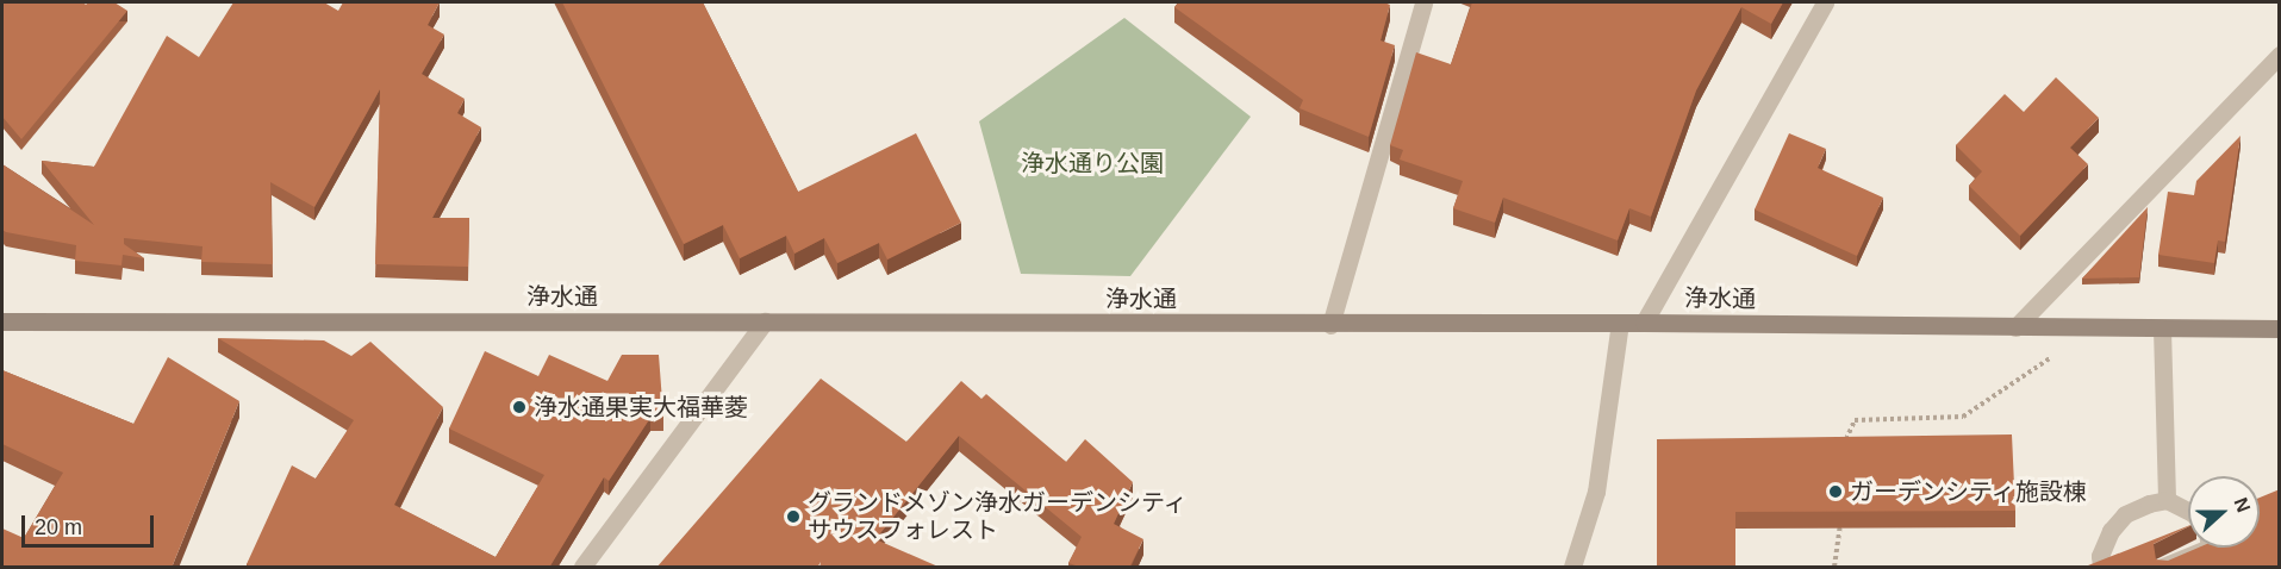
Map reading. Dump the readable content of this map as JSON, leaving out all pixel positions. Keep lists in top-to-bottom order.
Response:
{
  "streets": {
    "street": ["浄水通"]
  },
  "parks": ["浄水通り公園"],
  "places": ["浄水通果実大福華菱", "ガーデンシティ施設棟", "グランドメゾン浄水ガーデンシティ サウスフォレスト"],
  "scale_bar": "20 m",
  "north": "right"
}
